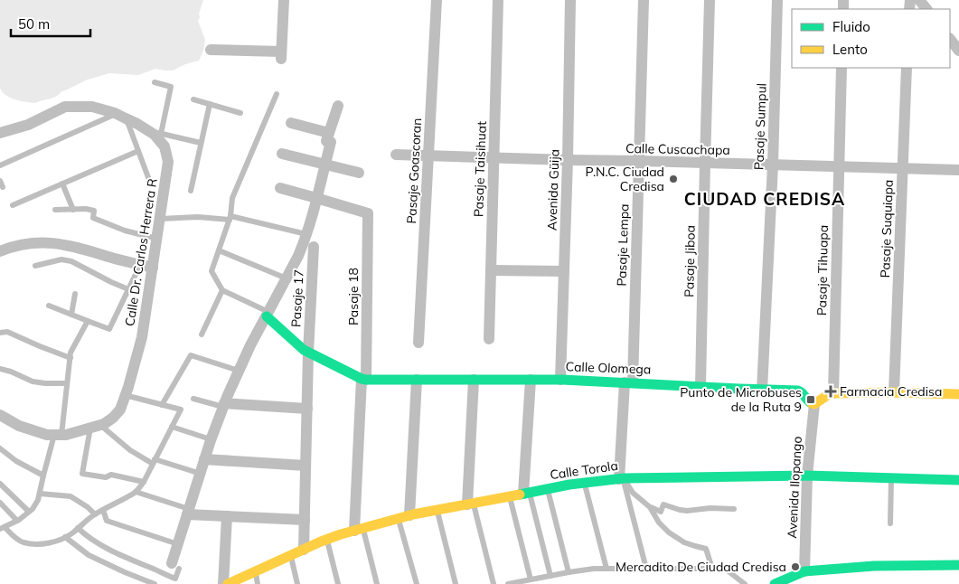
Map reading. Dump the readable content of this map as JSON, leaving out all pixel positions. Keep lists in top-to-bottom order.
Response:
{
  "streets": {
    "street": [
      "Pasaje Sumpul",
      "Calle Cuscachapa",
      "Pasaje Taisihuat",
      "Pasaje Goascoran",
      "Avenida Güija",
      "Pasaje Suquiapa",
      "Pasaje Lempa",
      "Calle Dr. Carlos Herrera R",
      "Pasaje Jiboa",
      "Pasaje Tihuapa",
      "Pasaje 18",
      "Pasaje 17",
      "Calle Olomega",
      "Calle Torola",
      "Avenida Ilopango"
    ]
  },
  "crossings": [
    ["Pasaje Sumpul", "Calle Cuscachapa"],
    ["Pasaje Sumpul", "Calle Olomega"],
    ["Calle Cuscachapa", "Pasaje Taisihuat"],
    ["Calle Cuscachapa", "Pasaje Goascoran"],
    ["Calle Cuscachapa", "Avenida Güija"],
    ["Calle Cuscachapa", "Pasaje Suquiapa"],
    ["Calle Cuscachapa", "Pasaje Lempa"],
    ["Calle Cuscachapa", "Pasaje Jiboa"],
    ["Calle Cuscachapa", "Pasaje Tihuapa"],
    ["Avenida Güija", "Calle Olomega"],
    ["Pasaje Lempa", "Calle Olomega"],
    ["Pasaje Lempa", "Calle Torola"],
    ["Pasaje Jiboa", "Calle Olomega"],
    ["Pasaje 18", "Calle Olomega"],
    ["Pasaje 18", "Calle Torola"],
    ["Pasaje 17", "Calle Olomega"],
    ["Pasaje 17", "Calle Torola"],
    ["Calle Olomega", "Avenida Ilopango"],
    ["Calle Torola", "Avenida Ilopango"]
  ],
  "districts": ["CIUDAD CREDISA"],
  "places": {
    "other": ["P.N.C. Ciudad Credisa", "Mercadito De Ciudad Credisa"],
    "health": ["Farmacia Credisa"],
    "transit": ["Punto de Microbuses de la Ruta 9"]
  },
  "legend": ["Fluido", "Lento"],
  "scale_bar": "50 m"
}
